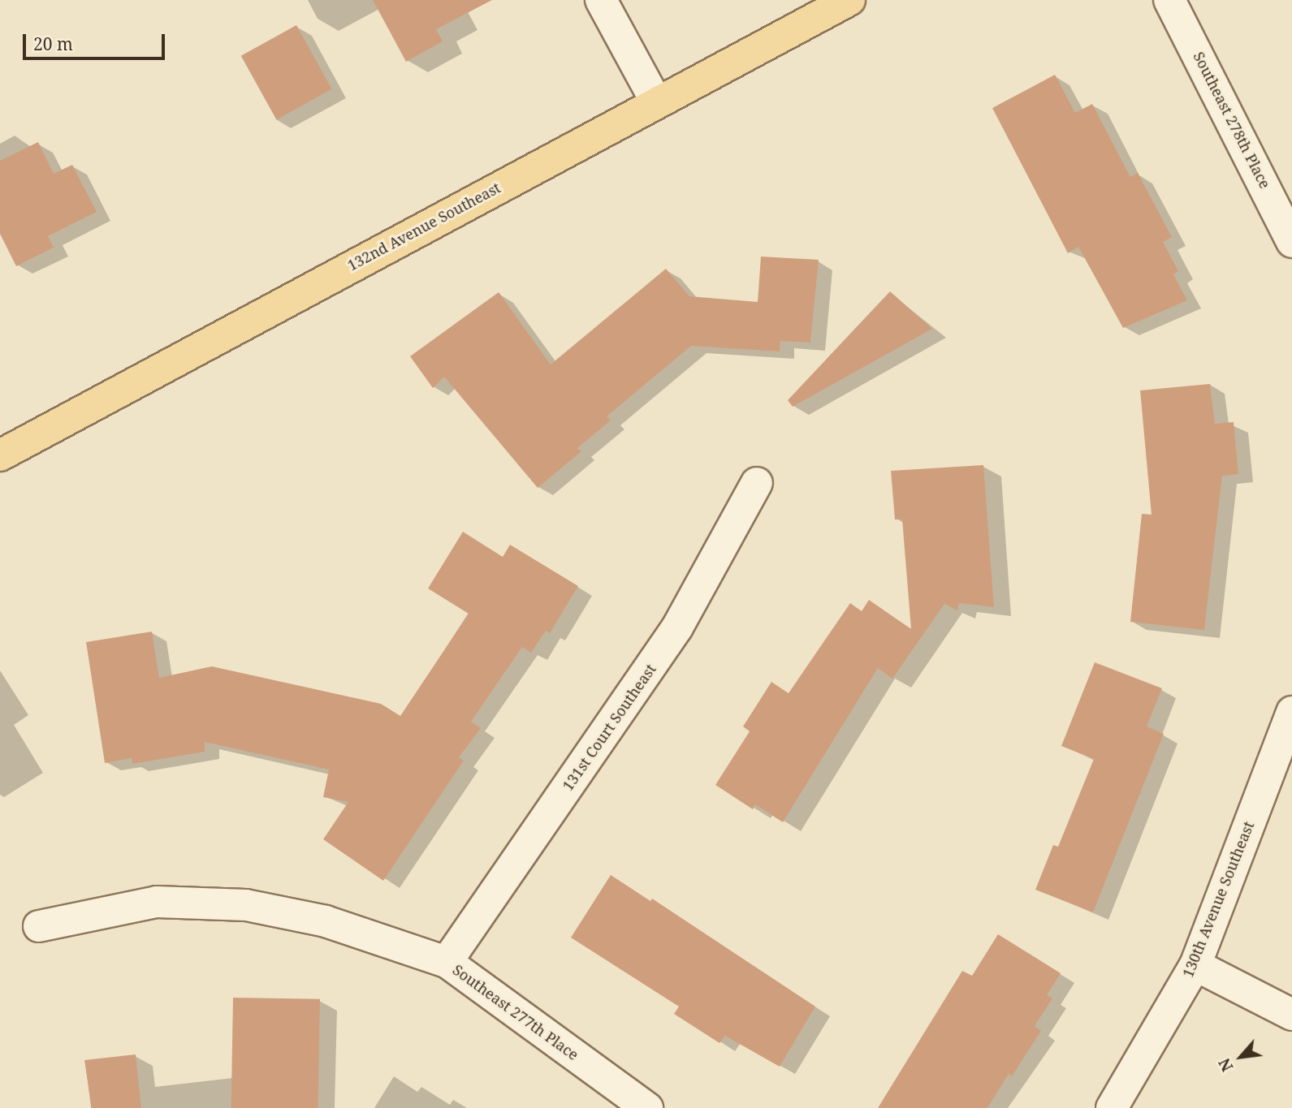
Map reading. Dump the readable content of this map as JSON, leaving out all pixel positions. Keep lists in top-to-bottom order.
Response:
{
  "streets": {
    "main road": ["132nd Avenue Southeast"],
    "street": [
      "Southeast 278th Place",
      "131st Court Southeast",
      "130th Avenue Southeast",
      "Southeast 277th Place"
    ]
  },
  "crossings": [
    ["131st Court Southeast", "Southeast 277th Place"]
  ],
  "scale_bar": "20 m",
  "north": "bottom left"
}
